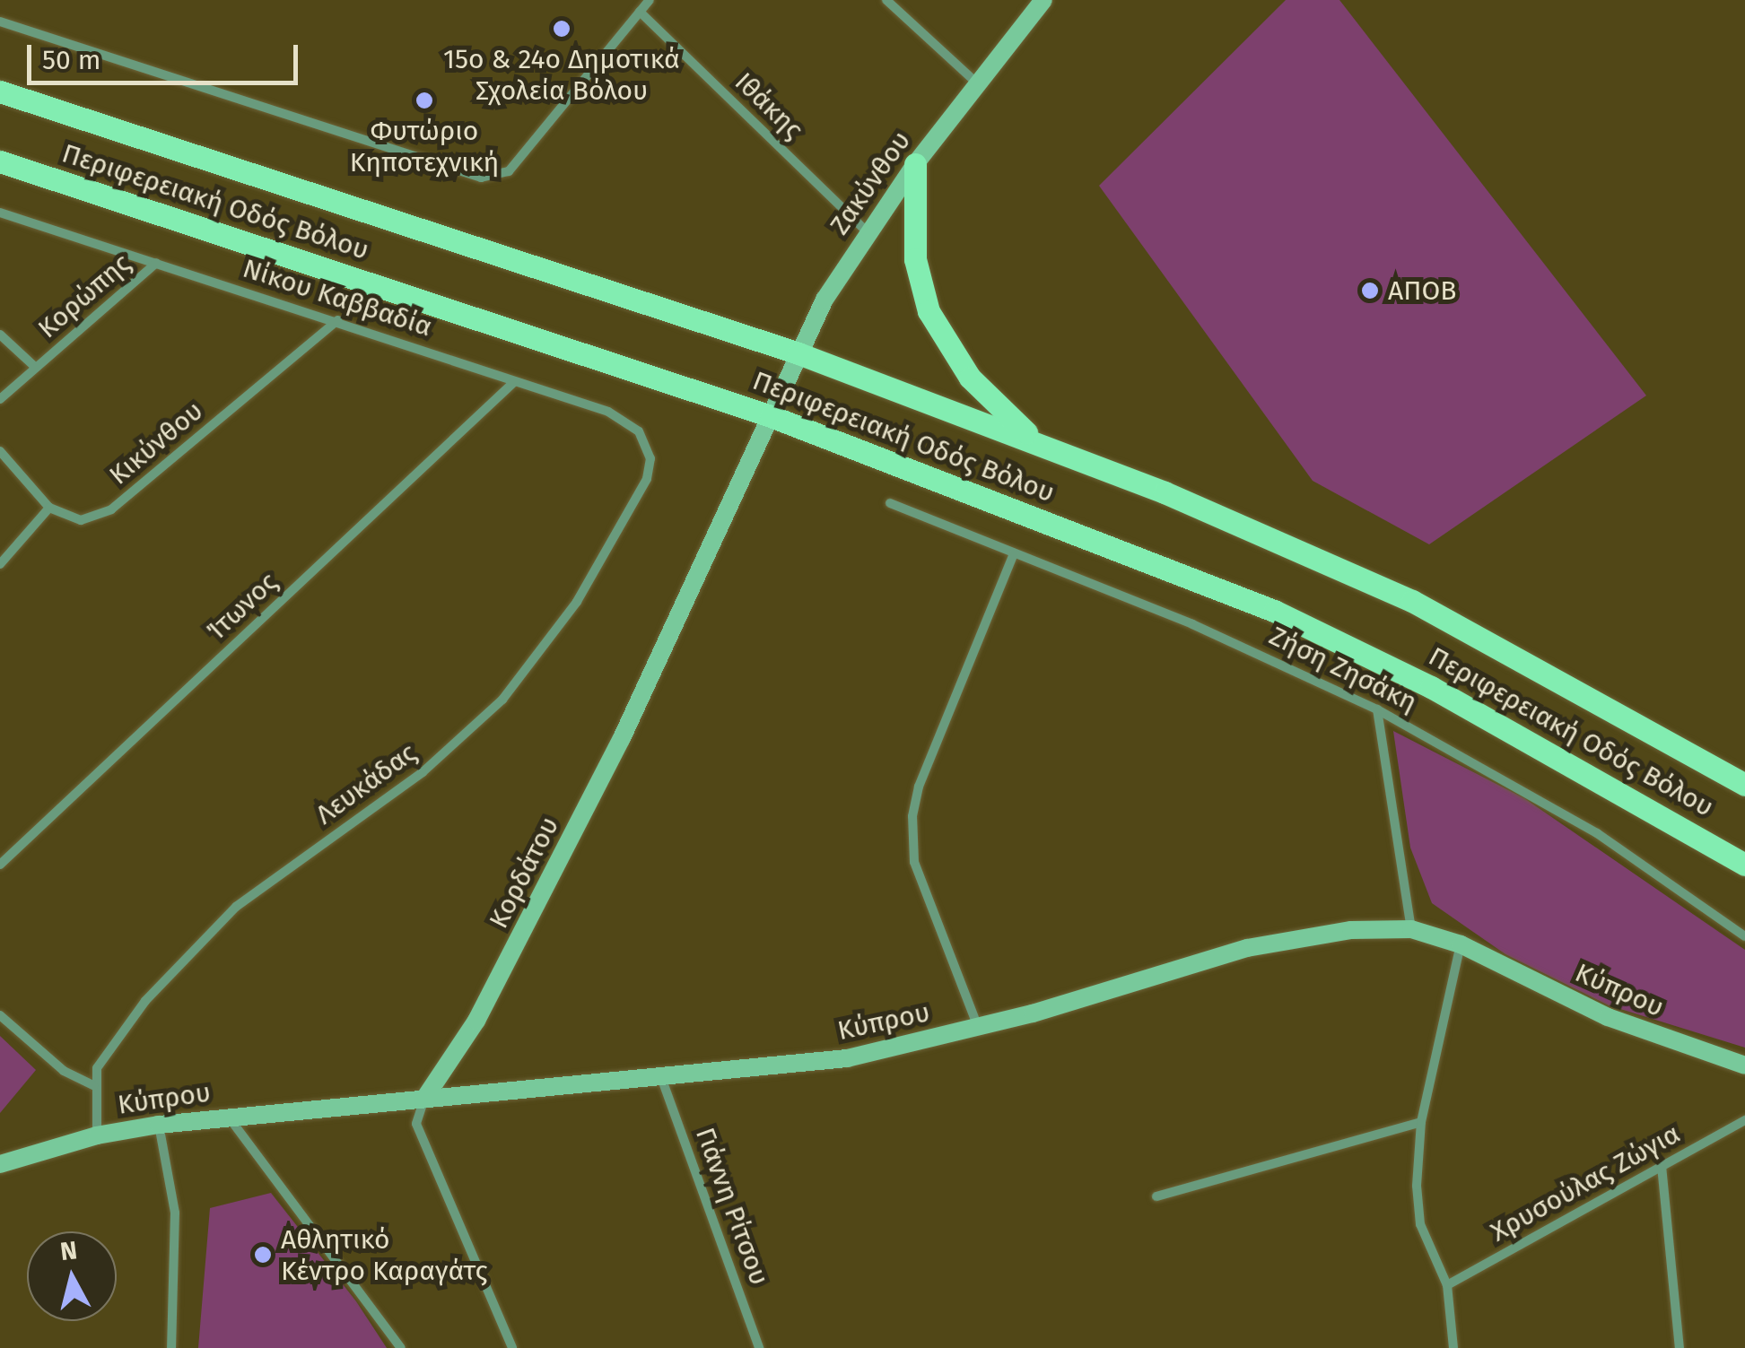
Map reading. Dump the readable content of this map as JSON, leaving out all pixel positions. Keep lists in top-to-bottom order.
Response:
{
  "streets": {
    "main road": ["Περιφερειακή Οδός Βόλου"],
    "street": [
      "Ιθάκης",
      "Ζακύνθου",
      "Κορώπης",
      "Νίκου Καββαδία",
      "Κικύνθου",
      "Ίτωνος",
      "Ζήση Ζησάκη",
      "Λευκάδας",
      "Κορδάτου",
      "Κύπρου",
      "Χρυσούλας Ζώγια",
      "Γιάννη Ρίτσου"
    ]
  },
  "crossings": [
    ["Ιθάκης", "Ζακύνθου"],
    ["Ζακύνθου", "Περιφερειακή Οδός Βόλου"],
    ["Ζακύνθου", "Κορδάτου"],
    ["Περιφερειακή Οδός Βόλου", "Κορδάτου"],
    ["Κορώπης", "Νίκου Καββαδία"],
    ["Νίκου Καββαδία", "Κικύνθου"],
    ["Νίκου Καββαδία", "Ίτωνος"],
    ["Νίκου Καββαδία", "Λευκάδας"],
    ["Λευκάδας", "Κύπρου"],
    ["Κορδάτου", "Κύπρου"],
    ["Κύπρου", "Γιάννη Ρίτσου"]
  ],
  "places": [
    "15ο & 24ο Δημοτικά Σχολεία Βόλου",
    "Φυτώριο Κηποτεχνική",
    "ΑΠΟΒ",
    "Αθλητικό Κέντρο Καραγάτς"
  ],
  "scale_bar": "50 m",
  "north": "top"
}
